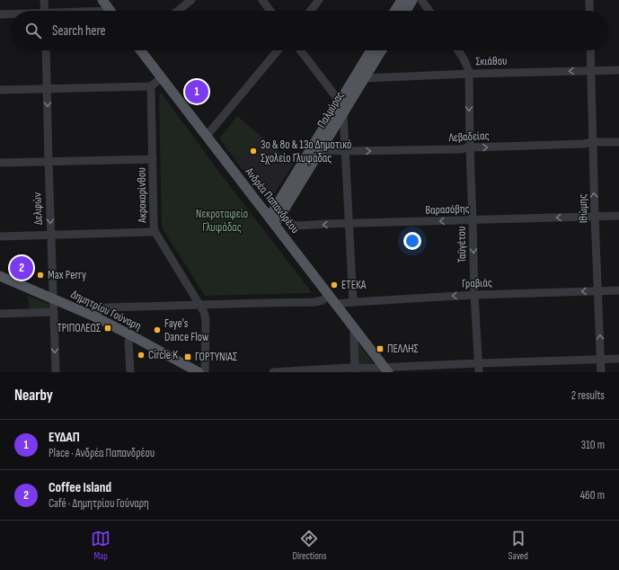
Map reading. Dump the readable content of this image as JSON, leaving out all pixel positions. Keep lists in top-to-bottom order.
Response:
{
  "streets": {
    "main road": ["Παλμύρας", "Ανδρέα Παπανδρέου", "Δημητρίου Γούναρη"],
    "street": [
      "Σκιάθου",
      "Λεβαδείας",
      "Ακροκορίνθου",
      "Δελφών",
      "Ιθώμης",
      "Βαρασόβης",
      "Ταϋγέτου",
      "Γραβιάς"
    ]
  },
  "crossings": [
    ["Σκιάθου", "Παλμύρας"],
    ["Σκιάθου", "Ιθώμης"],
    ["Σκιάθου", "Ταϋγέτου"],
    ["Παλμύρας", "Λεβαδείας"],
    ["Παλμύρας", "Ανδρέα Παπανδρέου"],
    ["Παλμύρας", "Βαρασόβης"],
    ["Λεβαδείας", "Ιθώμης"],
    ["Λεβαδείας", "Ταϋγέτου"],
    ["Ανδρέα Παπανδρέου", "Γραβιάς"],
    ["Δελφών", "Δημητρίου Γούναρη"],
    ["Ιθώμης", "Βαρασόβης"],
    ["Ιθώμης", "Γραβιάς"],
    ["Βαρασόβης", "Ταϋγέτου"],
    ["Ταϋγέτου", "Γραβιάς"]
  ],
  "one_way": [
    "Σκιάθου",
    "Λεβαδείας",
    "Δελφών",
    "Ιθώμης",
    "Βαρασόβης",
    "Ταϋγέτου"
  ],
  "parks": ["Νεκροταφείο Γλυφάδας"],
  "places": {
    "other": [
      "3ο & 8ο & 13ο Δημοτικό Σχολείο Γλυφάδας",
      "Max Perry",
      "ΕΤΕΚΑ",
      "Faye's Dance Flow",
      "Circle K"
    ],
    "transit": ["ΤΡΙΠΟΛΕΩΣ", "ΠΕΛΛΗΣ", "ΓΟΡΤΥΝΙΑΣ"]
  },
  "page": {
    "search": "Search here",
    "pins": ["1", "2"],
    "heading": ["Nearby", "2 results"],
    "list": [
      {
        "mark": "1",
        "name": "ΕΥΔΑΠ",
        "note": "Place · Ανδρέα Παπανδρέου",
        "value": "310 m"
      },
      {
        "mark": "2",
        "name": "Coffee Island",
        "note": "Café · Δημητρίου Γούναρη",
        "value": "460 m"
      }
    ],
    "nav": ["Map", "Directions", "Saved"]
  }
}
